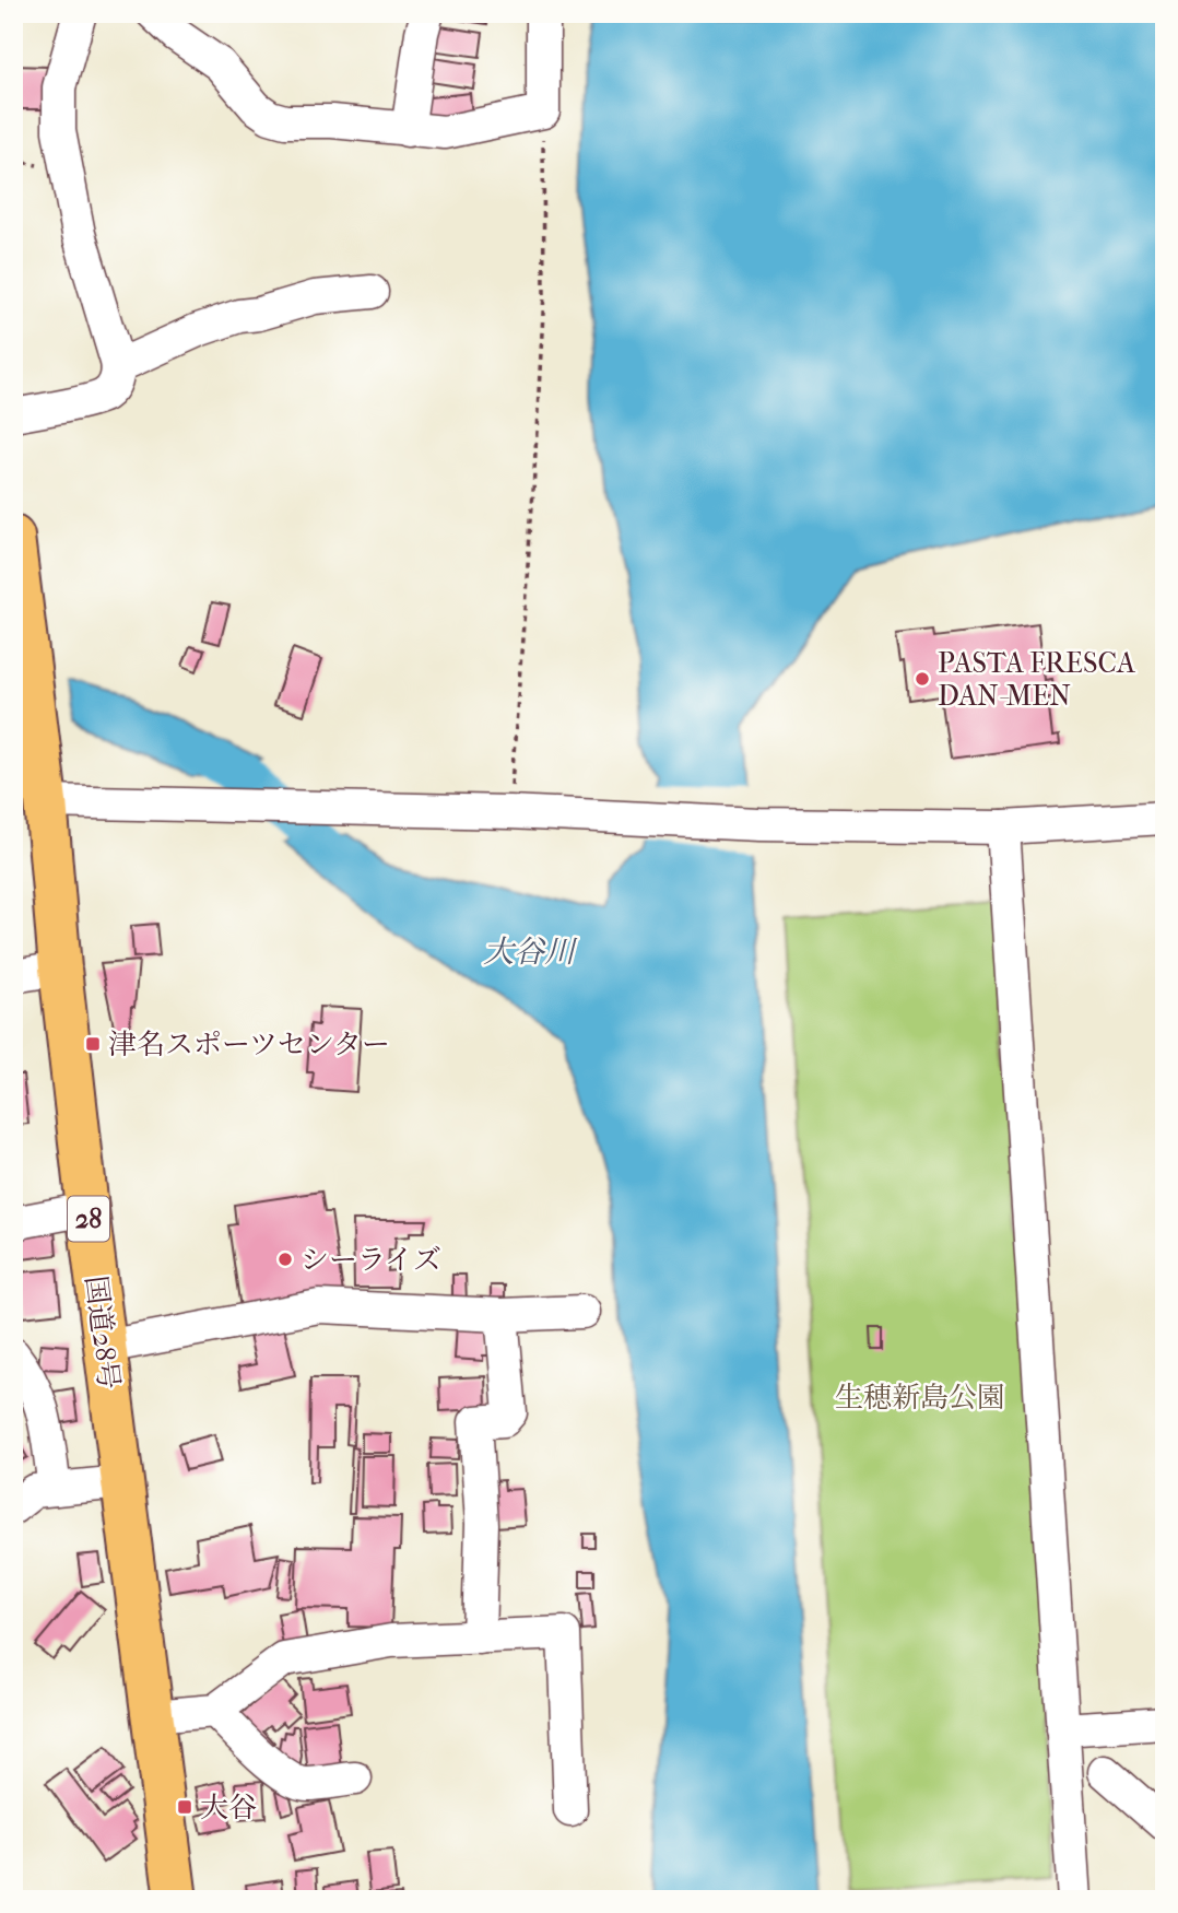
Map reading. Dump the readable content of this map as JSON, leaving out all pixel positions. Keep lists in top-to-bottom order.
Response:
{
  "streets": {
    "highway": ["28", "国道28号"]
  },
  "water": ["大谷川"],
  "parks": ["生穂新島公園"],
  "places": {
    "other": ["PASTA FRESCA DAN-MEN", "シーライズ"],
    "transit": ["津名スポーツセンター", "大谷"]
  }
}
